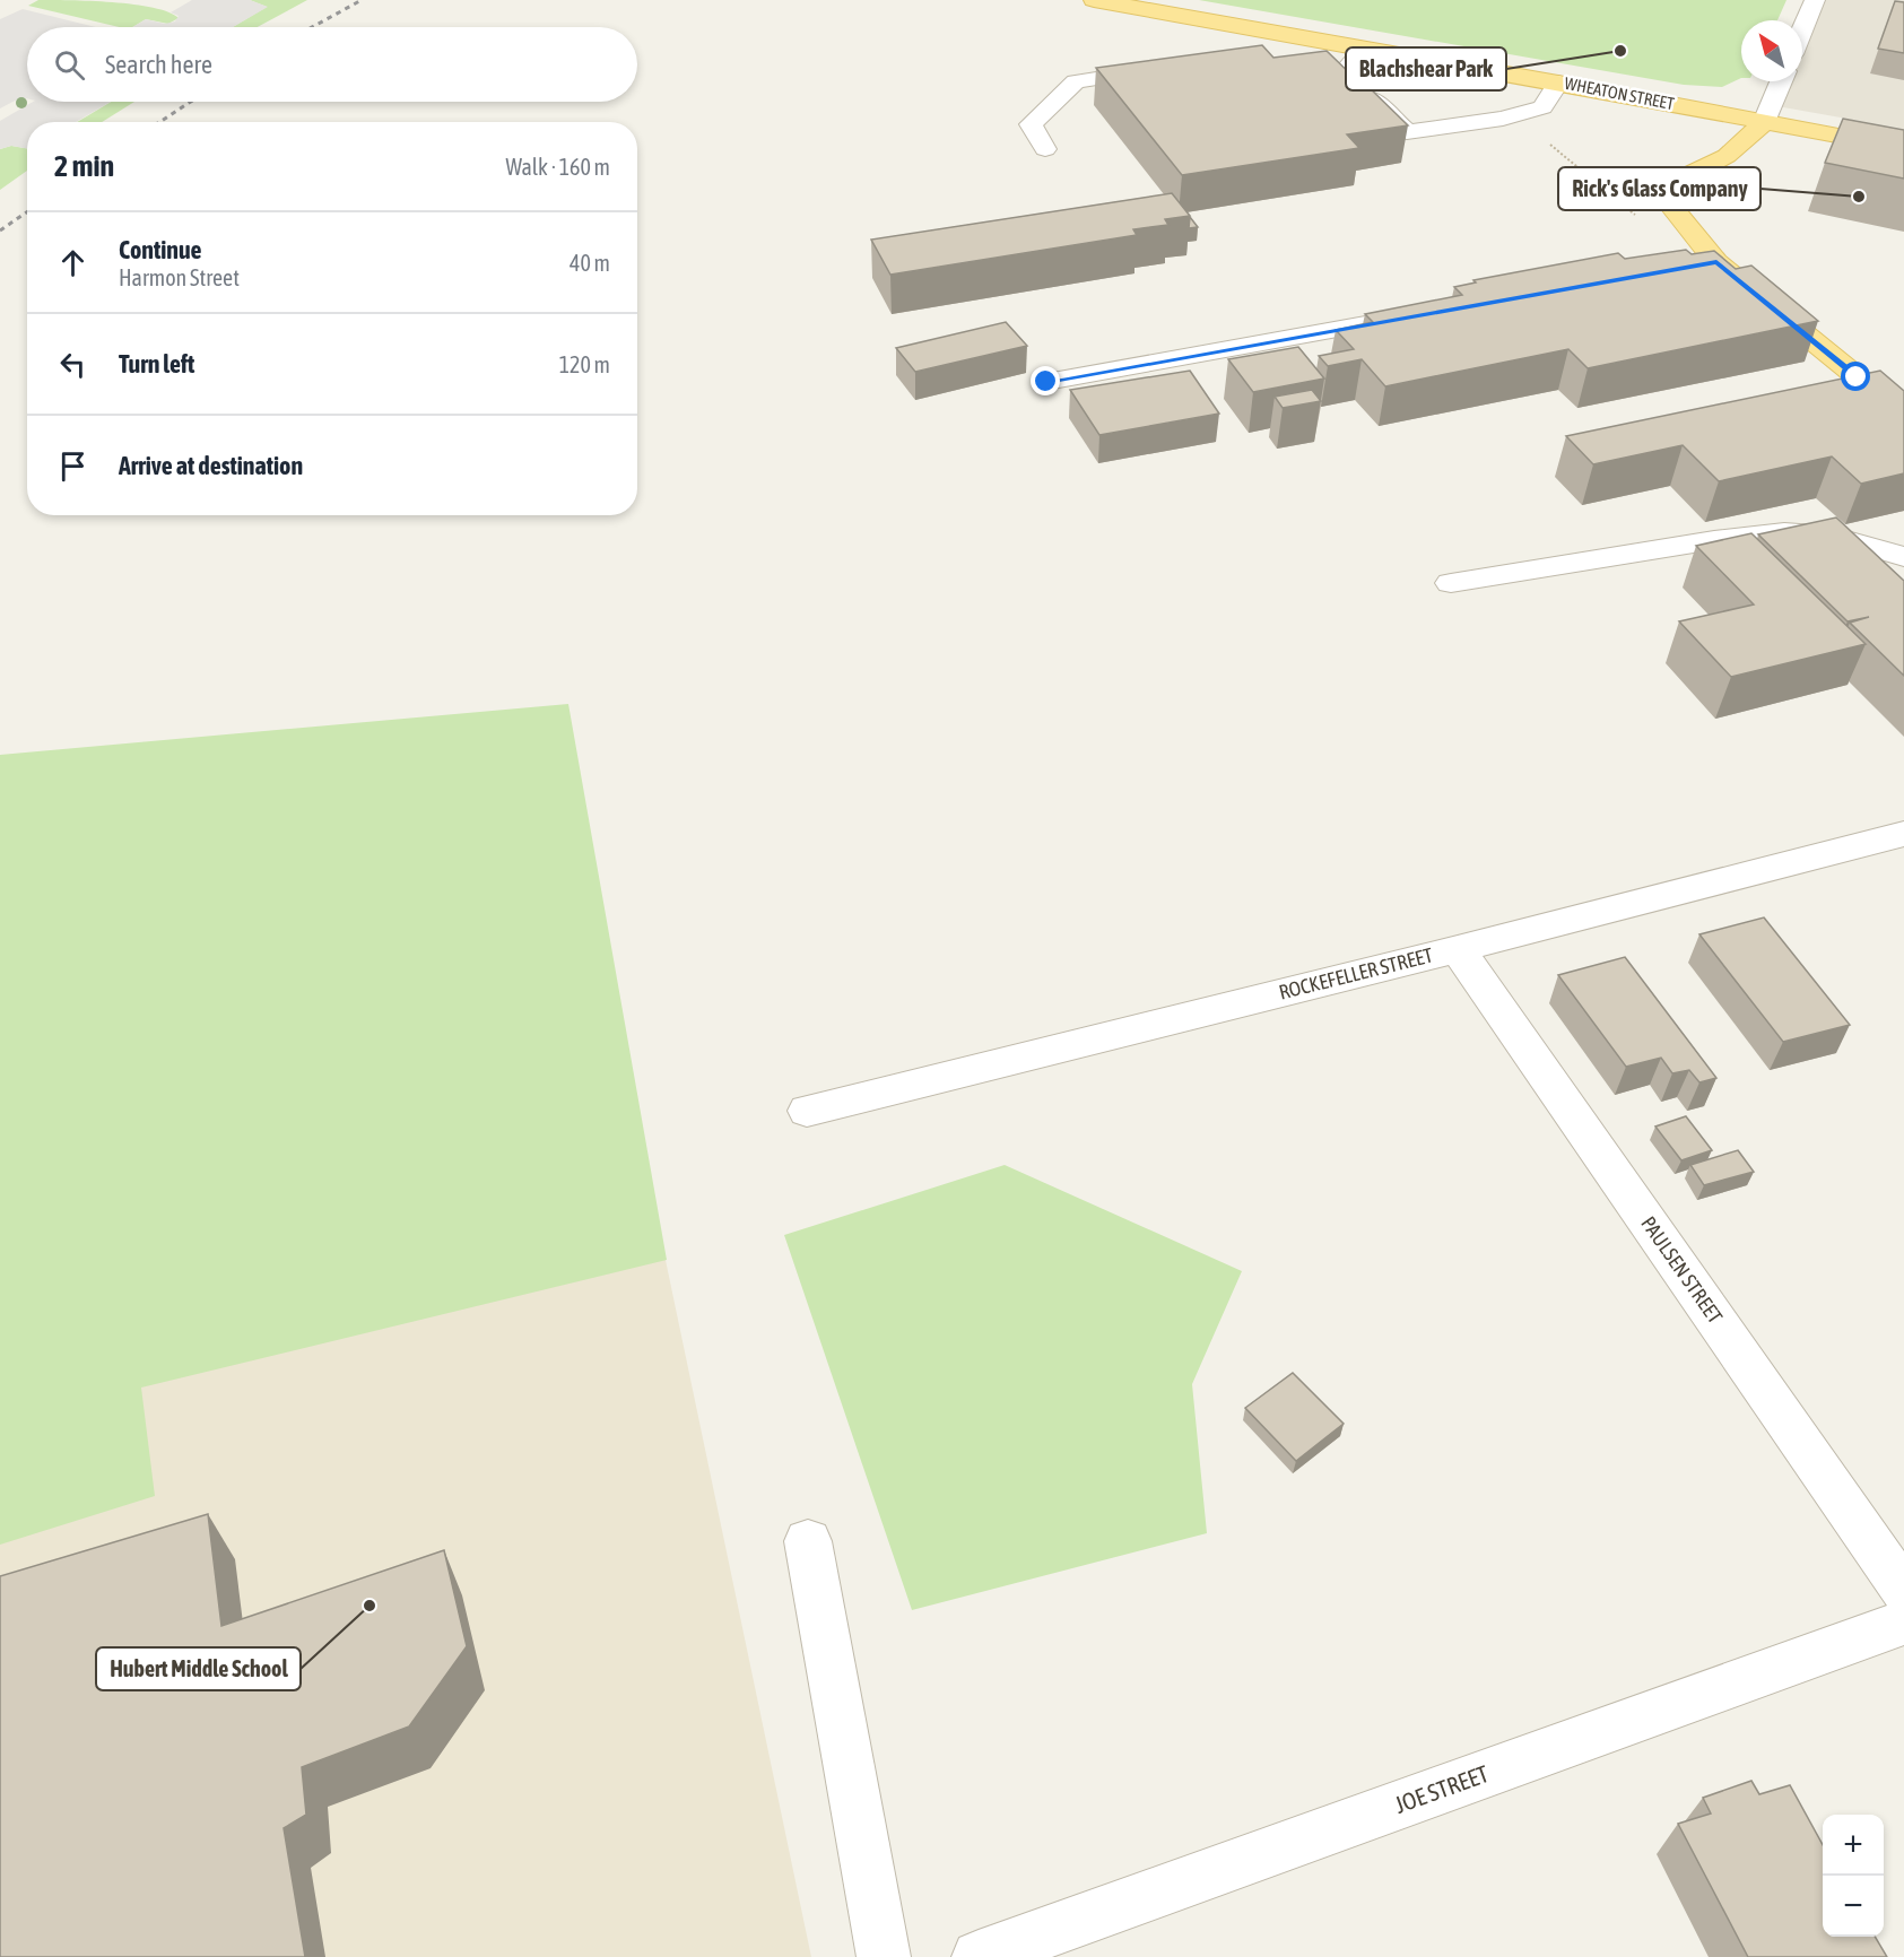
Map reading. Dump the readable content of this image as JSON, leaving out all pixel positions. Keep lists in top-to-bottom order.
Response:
{
  "streets": {
    "main road": ["WHEATON STREET"],
    "street": ["ROCKEFELLER STREET", "PAULSEN STREET", "JOE STREET"]
  },
  "crossings": [
    ["ROCKEFELLER STREET", "PAULSEN STREET"]
  ],
  "places": ["Blachshear Park", "Rick's Glass Company", "Hubert Middle School"],
  "north": "top left",
  "page": {
    "search": "Search here",
    "heading": ["2 min", "Walk · 160 m"],
    "list": [
      ["Continue", "Harmon Street", "40 m"],
      ["Turn left", "120 m"],
      "Arrive at destination"
    ],
    "map_buttons": ["+", "−"]
  }
}
